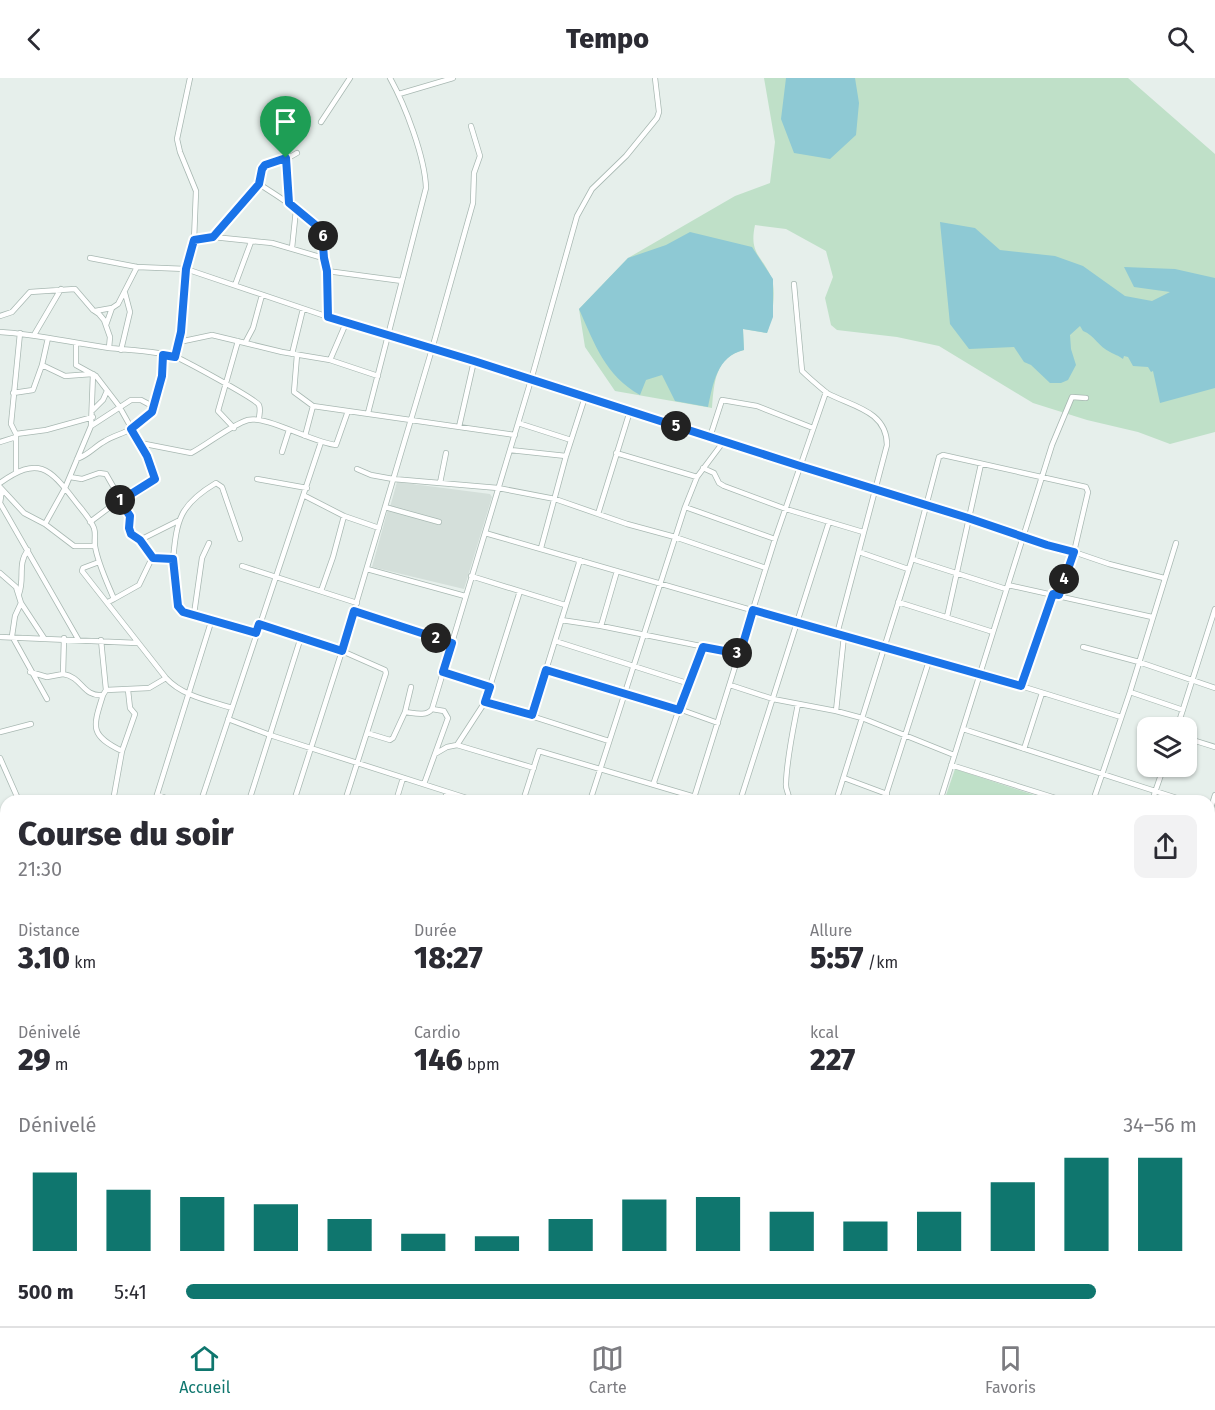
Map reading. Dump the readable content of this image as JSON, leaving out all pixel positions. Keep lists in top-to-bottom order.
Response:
{
  "page": {
    "header": "Tempo",
    "pins": [
      "6",
      "5",
      "1",
      "4",
      "2",
      "3"
    ],
    "heading": ["Course du soir", "21:30"],
    "stats": [
      ["Distance", "3.10 km"],
      ["Durée", "18:27"],
      ["Allure", "5:57 /km"],
      ["Dénivelé", "29 m"],
      ["Cardio", "146 bpm"],
      ["kcal", "227"]
    ],
    "chart": ["Dénivelé", "34–56 m"],
    "list": [
      {
        "name": "500 m",
        "note": "5:41"
      }
    ],
    "tabs": ["Accueil", "Carte", "Favoris"]
  }
}
